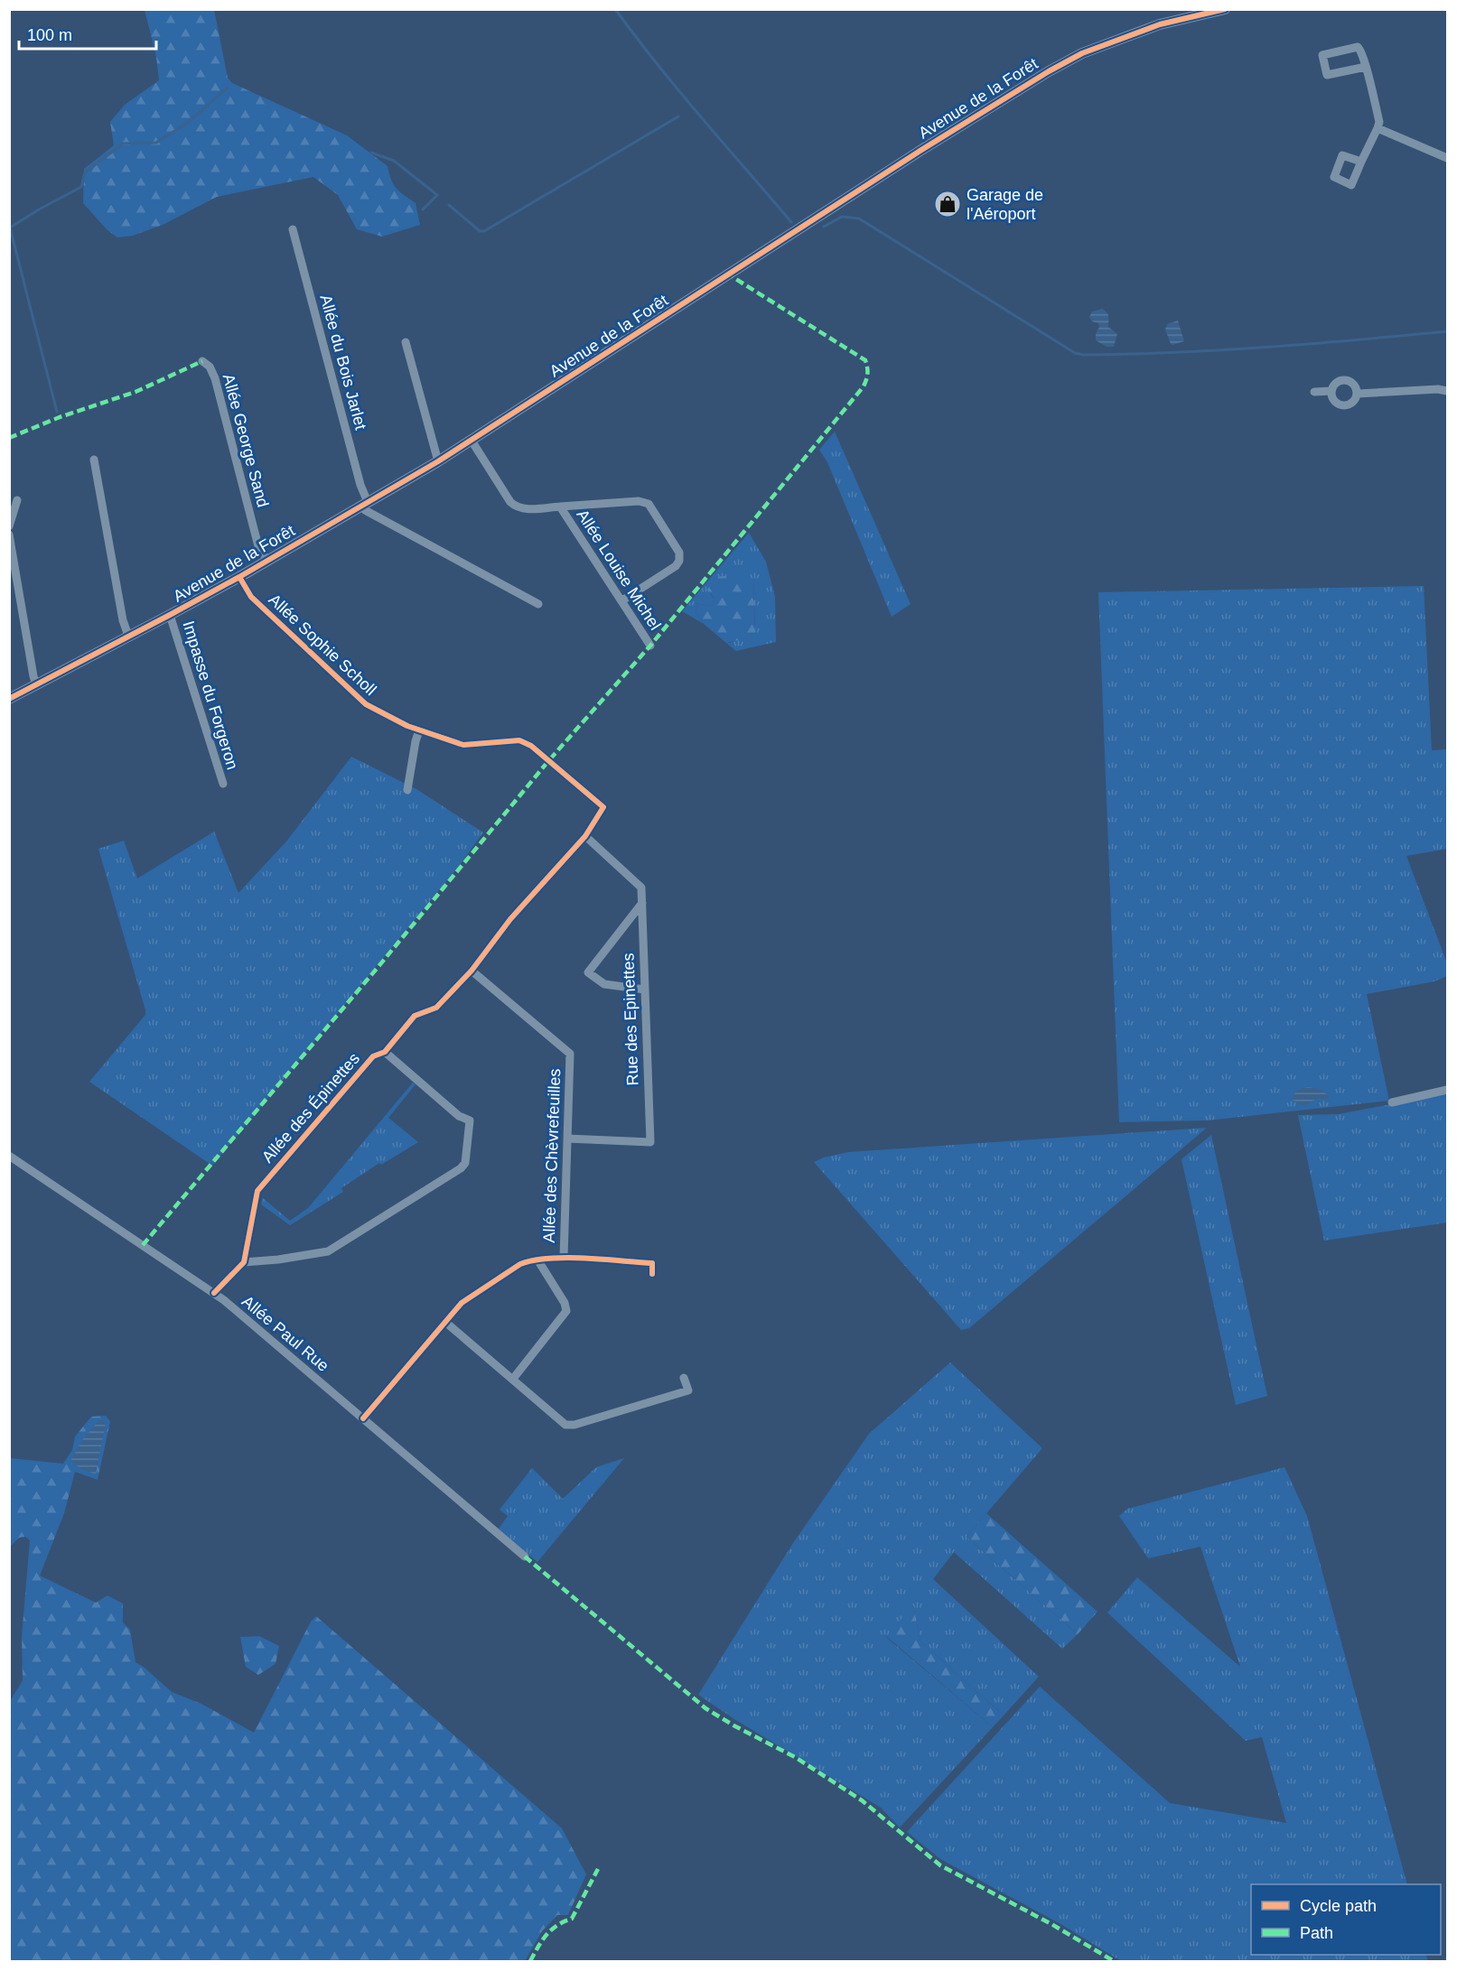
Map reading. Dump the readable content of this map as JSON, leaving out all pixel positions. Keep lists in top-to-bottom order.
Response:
{
  "streets": {
    "main road": ["Avenue de la Forêt"],
    "street": [
      "Allée du Bois Jarlet",
      "Allée George Sand",
      "Allée Louise Michel",
      "Allée Sophie Scholl",
      "Impasse du Forgeron",
      "Rue des Epinettes",
      "Allée des Épinettes",
      "Allée des Chèvrefeuilles",
      "Allée Paul Rue"
    ]
  },
  "crossings": [
    ["Avenue de la Forêt", "Allée du Bois Jarlet"],
    ["Avenue de la Forêt", "Allée George Sand"],
    ["Avenue de la Forêt", "Allée Louise Michel"],
    ["Avenue de la Forêt", "Allée Sophie Scholl"],
    ["Avenue de la Forêt", "Impasse du Forgeron"],
    ["Allée Sophie Scholl", "Rue des Epinettes"],
    ["Allée Sophie Scholl", "Allée des Épinettes"],
    ["Rue des Epinettes", "Allée des Épinettes"],
    ["Rue des Epinettes", "Allée des Chèvrefeuilles"],
    ["Allée des Épinettes", "Allée des Chèvrefeuilles"]
  ],
  "places": {
    "shop": ["Garage de l'Aéroport"]
  },
  "legend": ["Cycle path", "Path"],
  "scale_bar": "100 m"
}
